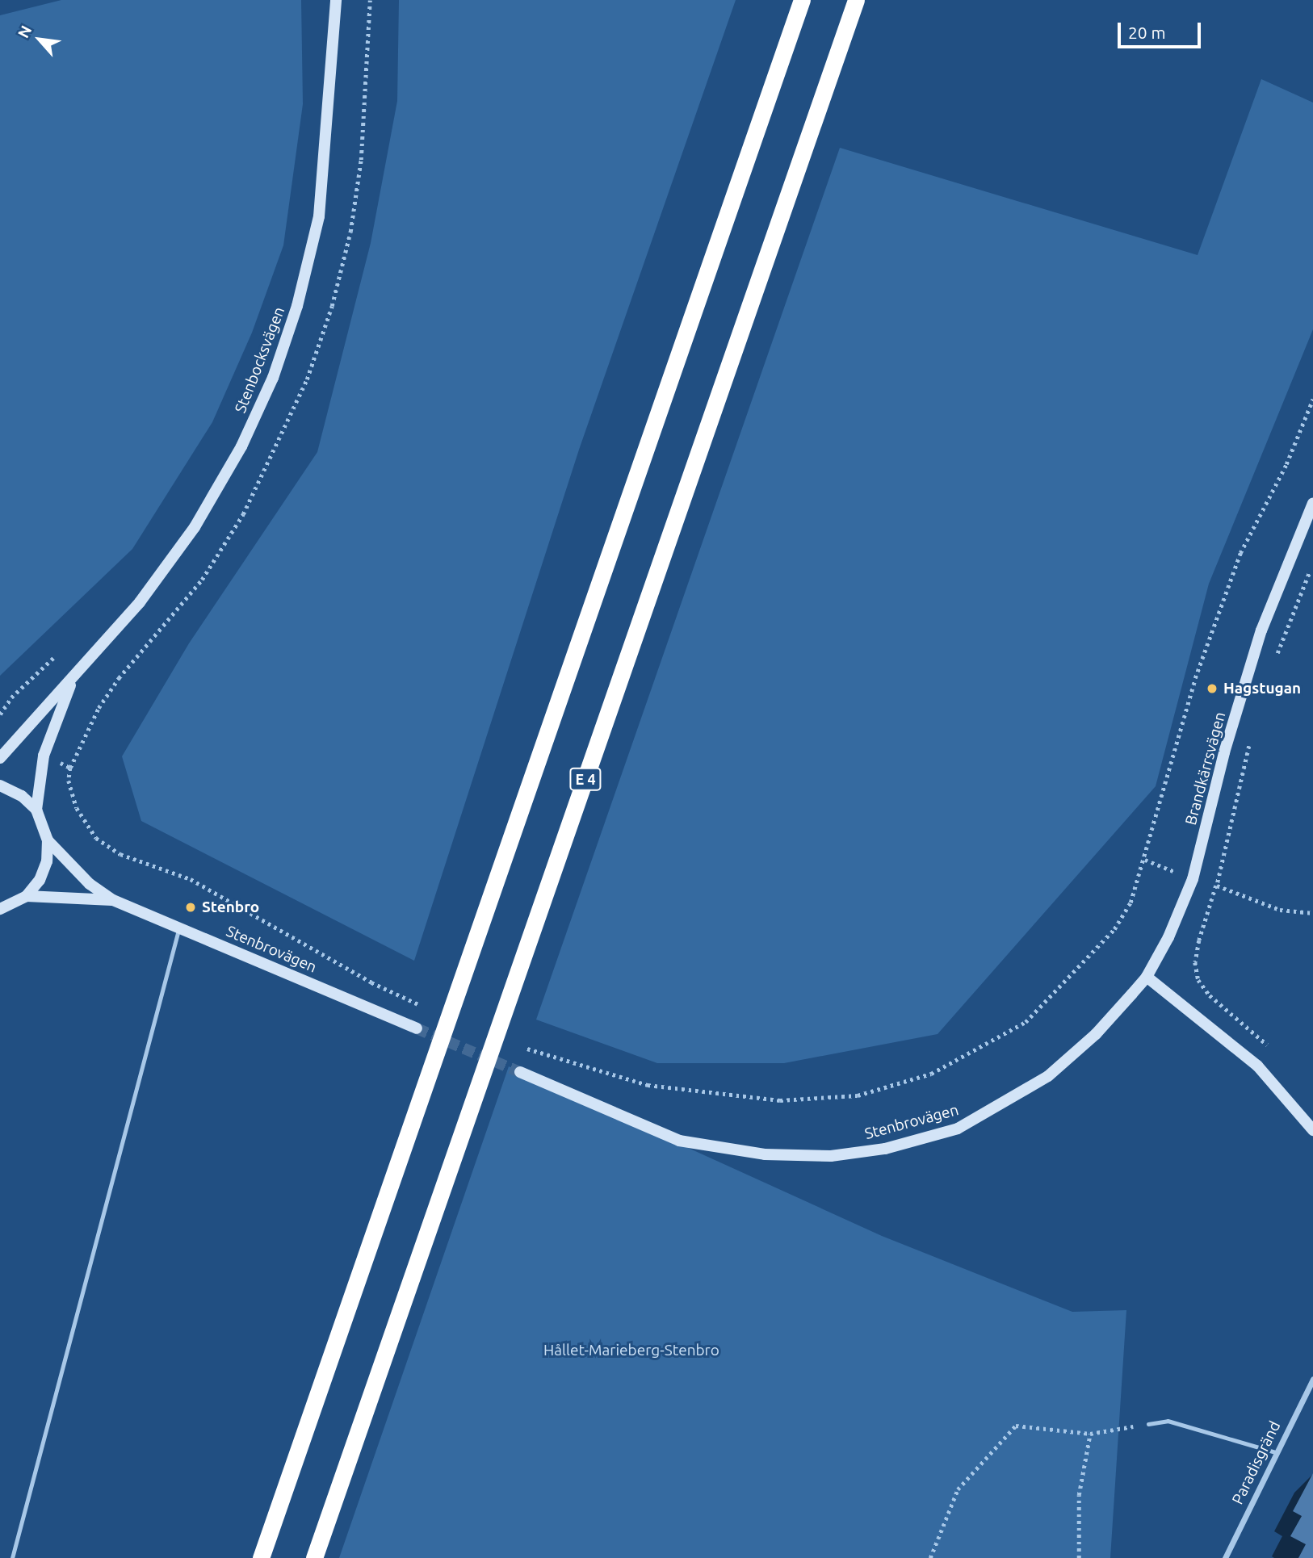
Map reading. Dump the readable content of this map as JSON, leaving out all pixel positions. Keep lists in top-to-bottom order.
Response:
{
  "streets": {
    "highway": ["E 4"],
    "street": [
      "Stenbocksvägen",
      "Brandkärrsvägen",
      "Stenbrovägen",
      "Paradisgränd"
    ]
  },
  "crossings": [
    ["Stenbocksvägen", "Stenbrovägen"],
    ["Brandkärrsvägen", "Stenbrovägen"]
  ],
  "parks": ["Hållet-Marieberg-Stenbro"],
  "places": ["Hagstugan", "Stenbro"],
  "scale_bar": "20 m",
  "north": "top left"
}
